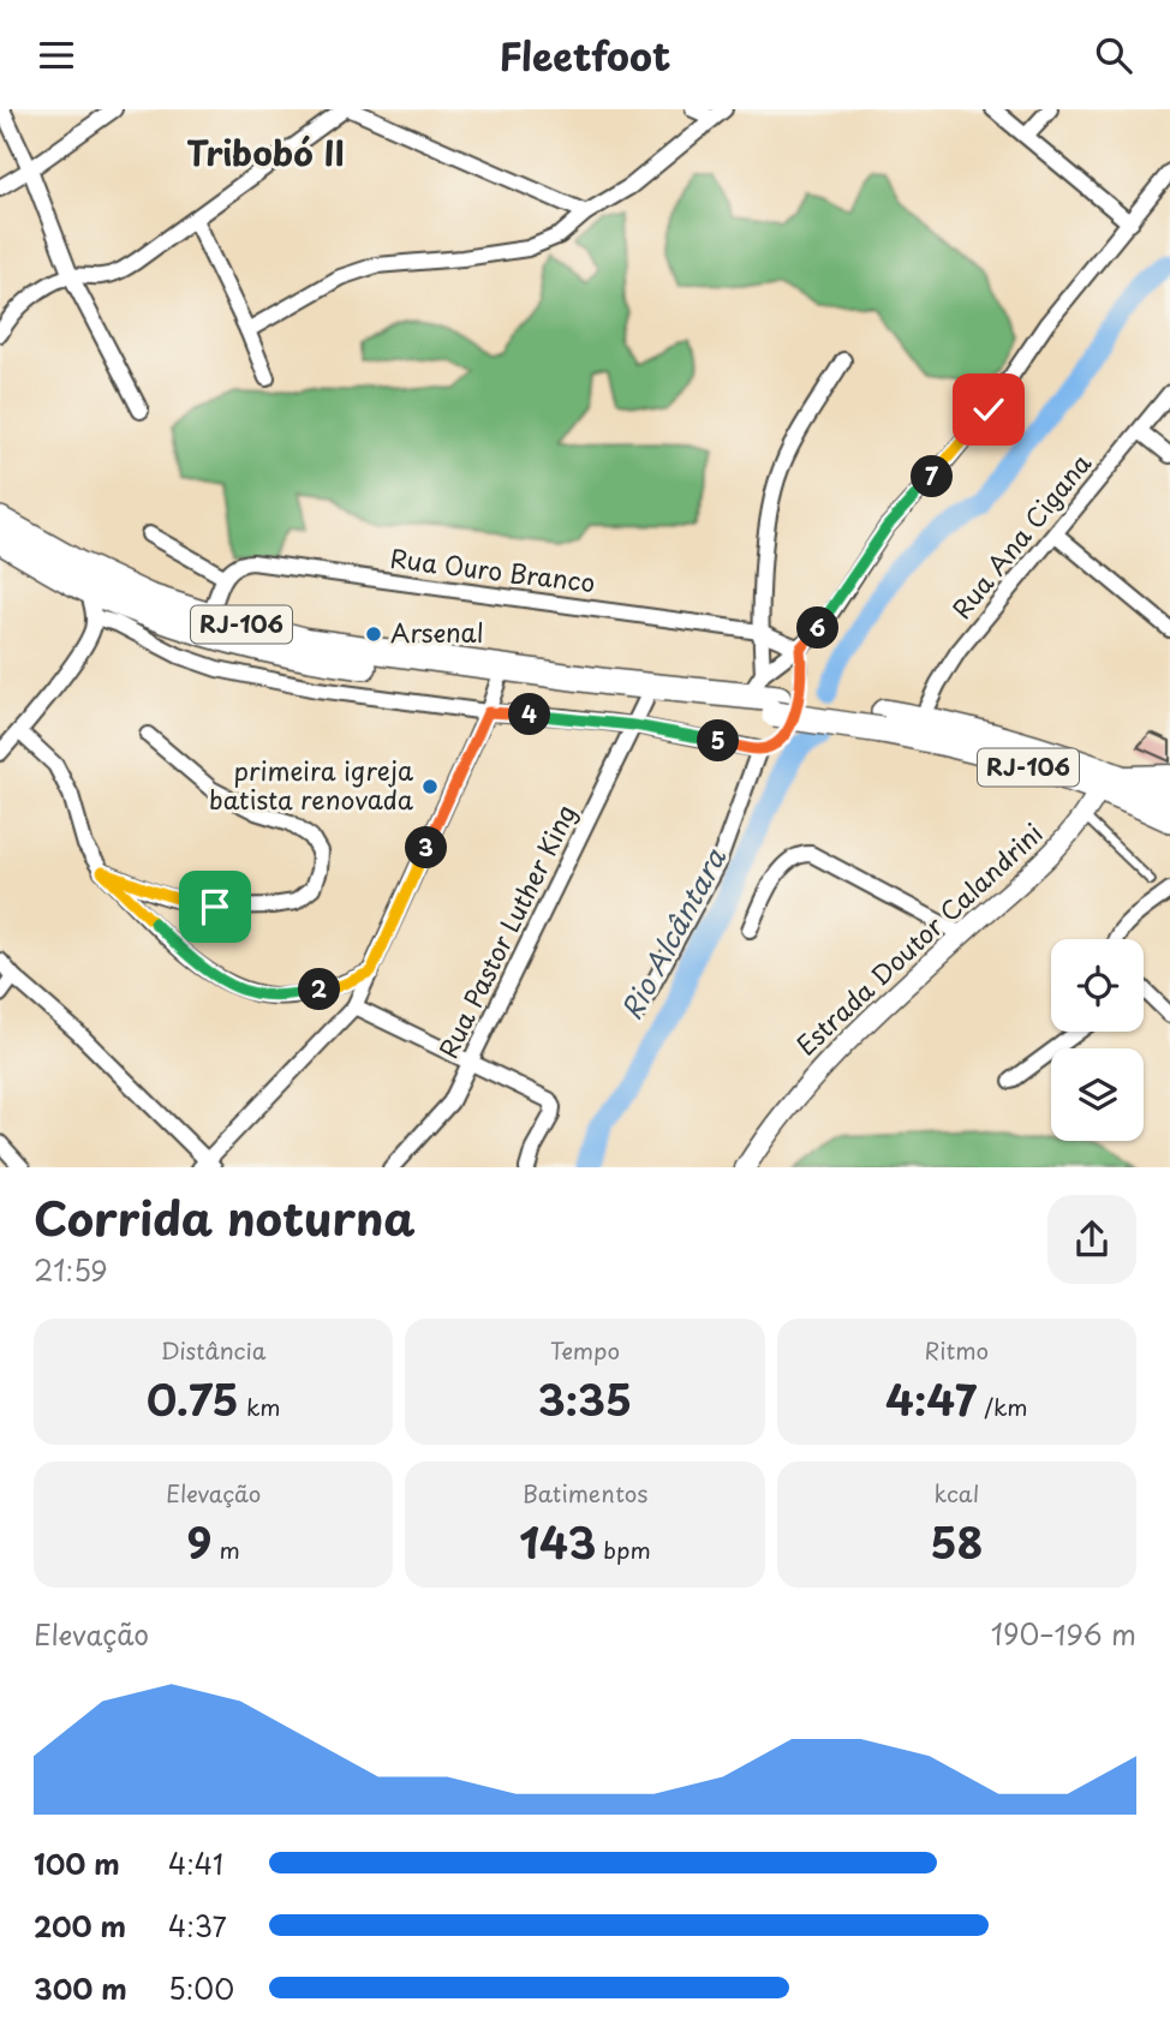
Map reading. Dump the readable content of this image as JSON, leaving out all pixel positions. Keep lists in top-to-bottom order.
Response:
{
  "streets": {
    "highway": ["RJ-106"],
    "street": [
      "Rua Ana Cigana",
      "Rua Ouro Branco",
      "Rua Pastor Luther King",
      "Estrada Doutor Calandrini"
    ]
  },
  "crossings": [
    ["Rua Ana Cigana", "RJ-106"],
    ["RJ-106", "Rua Pastor Luther King"],
    ["RJ-106", "Estrada Doutor Calandrini"]
  ],
  "districts": ["Tribobó II"],
  "water": ["Rio Alcântara"],
  "places": ["Arsenal", "primeira igreja batista renovada"],
  "page": {
    "header": "Fleetfoot",
    "pins": [
      "7",
      "6",
      "4",
      "5",
      "3",
      "2"
    ],
    "heading": ["Corrida noturna", "21:59"],
    "stats": [
      ["Distância", "0.75 km"],
      ["Tempo", "3:35"],
      ["Ritmo", "4:47 /km"],
      ["Elevação", "9 m"],
      ["Batimentos", "143 bpm"],
      ["kcal", "58"]
    ],
    "chart": ["Elevação", "190–196 m"],
    "list": [
      {
        "name": "100 m",
        "note": "4:41"
      },
      {
        "name": "200 m",
        "note": "4:37"
      },
      {
        "name": "300 m",
        "note": "5:00"
      }
    ]
  }
}
